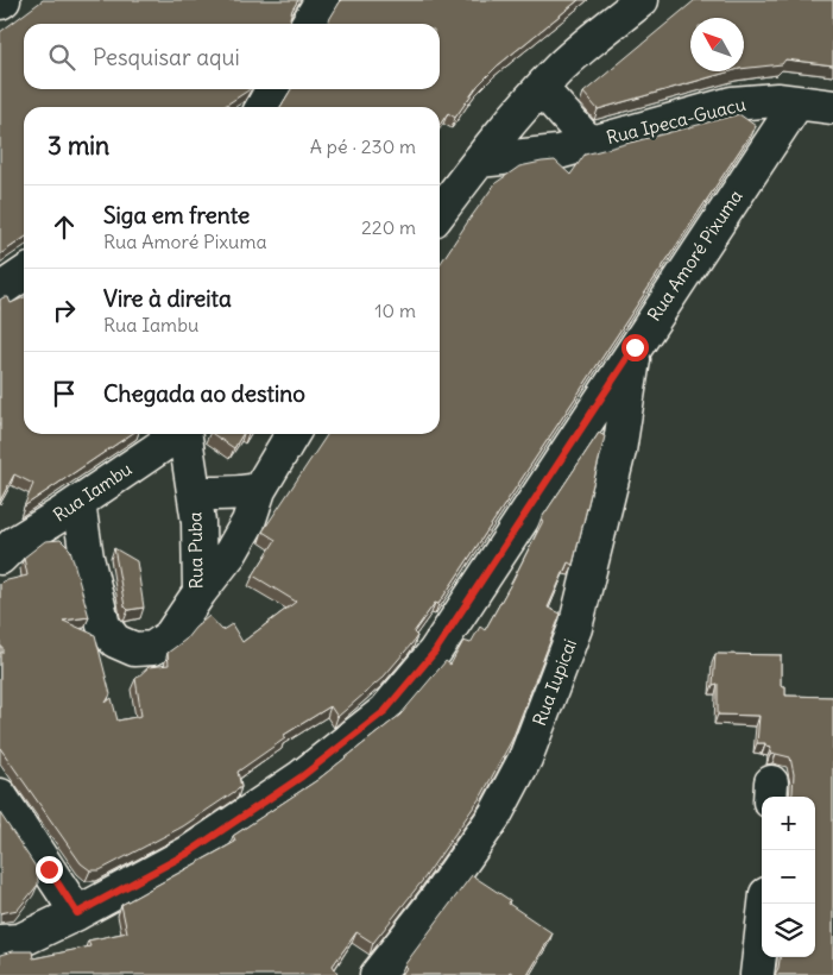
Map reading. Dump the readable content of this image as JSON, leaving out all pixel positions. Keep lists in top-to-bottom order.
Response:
{
  "streets": {
    "street": [
      "Rua Ipeca-Guacu",
      "Rua Amoré Pixuma",
      "Rua Iambu",
      "Rua Puba",
      "Rua Iupicai"
    ]
  },
  "crossings": [
    ["Rua Ipeca-Guacu", "Rua Amoré Pixuma"],
    ["Rua Amoré Pixuma", "Rua Iupicai"],
    ["Rua Iambu", "Rua Puba"]
  ],
  "north": "top left",
  "page": {
    "search": "Pesquisar aqui",
    "heading": ["3 min", "A pé · 230 m"],
    "list": [
      ["Siga em frente", "Rua Amoré Pixuma", "220 m"],
      ["Vire à direita", "Rua Iambu", "10 m"],
      "Chegada ao destino"
    ],
    "map_buttons": ["+", "−"]
  }
}
